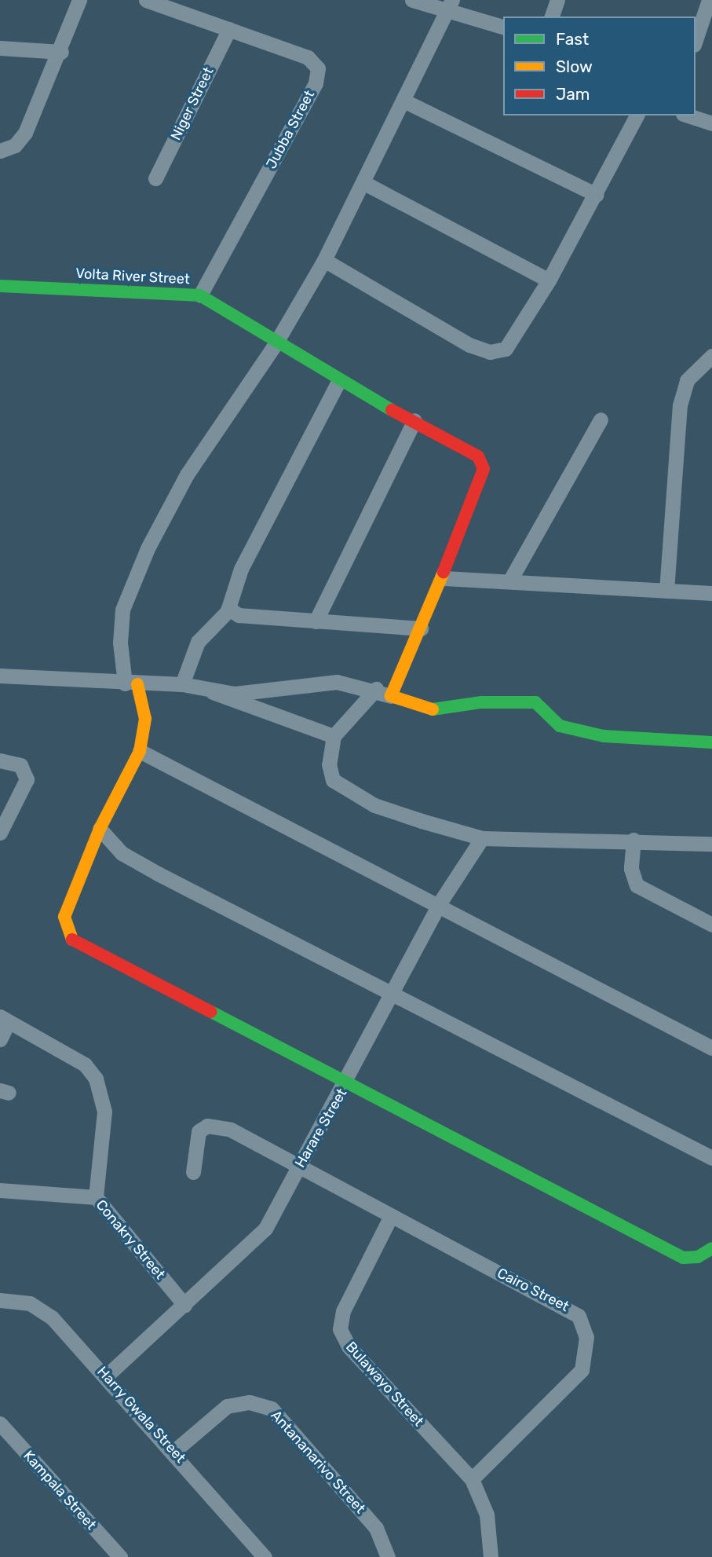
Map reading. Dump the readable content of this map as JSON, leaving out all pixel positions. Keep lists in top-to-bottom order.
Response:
{
  "streets": {
    "street": [
      "Niger Street",
      "Jubba Street",
      "Volta River Street",
      "Harare Street",
      "Conakry Street",
      "Cairo Street",
      "Bulawayo Street",
      "Harry Gwala Street",
      "Antananarivo Street",
      "Kampala Street"
    ]
  },
  "crossings": [
    ["Niger Street", "Jubba Street"],
    ["Jubba Street", "Volta River Street"],
    ["Harare Street", "Conakry Street"],
    ["Harare Street", "Cairo Street"],
    ["Harare Street", "Harry Gwala Street"],
    ["Cairo Street", "Bulawayo Street"],
    ["Harry Gwala Street", "Antananarivo Street"]
  ],
  "legend": ["Fast", "Slow", "Jam"]
}
